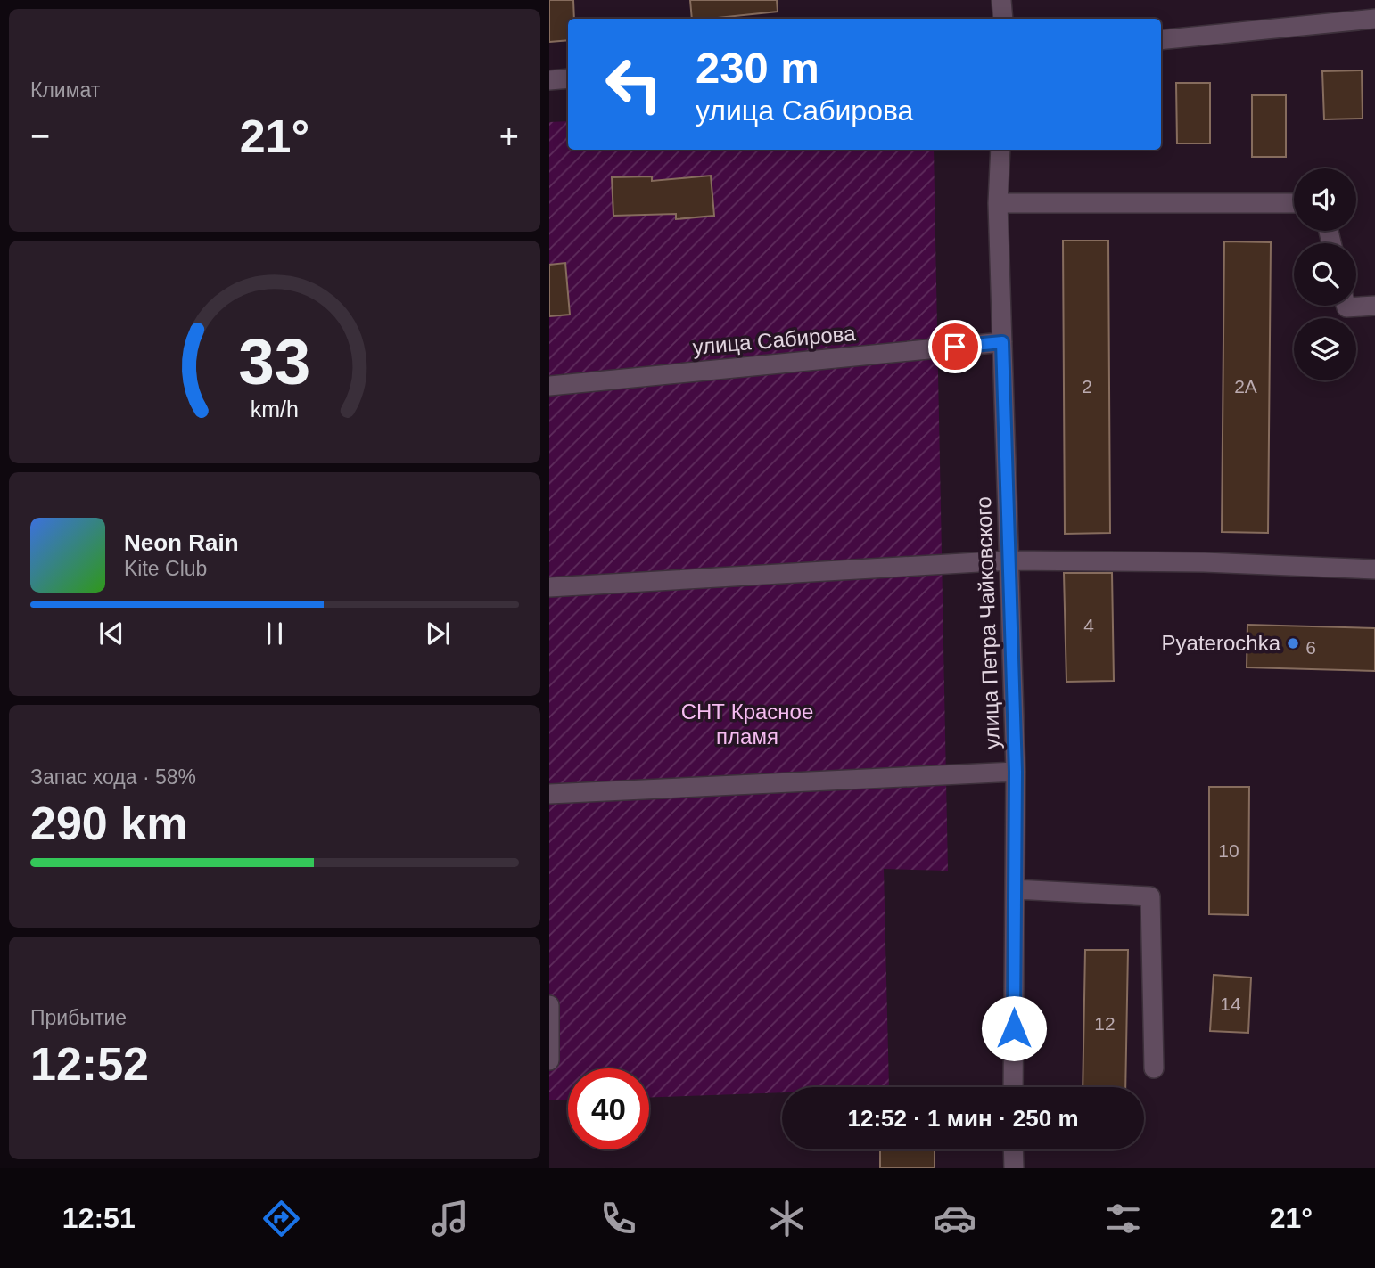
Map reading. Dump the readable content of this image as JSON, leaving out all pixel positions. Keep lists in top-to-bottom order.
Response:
{
  "streets": {
    "street": ["улица Сабирова", "улица Петра Чайковского"]
  },
  "crossings": [
    ["улица Сабирова", "улица Петра Чайковского"]
  ],
  "parks": ["СНТ Красное пламя"],
  "places": ["Pyaterochka"],
  "house_numbers": [
    "2",
    "2А",
    "4",
    "6",
    "10",
    "14",
    "12"
  ],
  "page": {
    "tile": [
      "Климат",
      ["Запас хода · 58%", "290 km"],
      ["Прибытие", "12:52"]
    ],
    "turn": ["230 m", "улица Сабирова"],
    "heat": ["−", "21°", "+"],
    "song": ["Neon Rain", "Kite Club"],
    "limit": "40",
    "trip": "12:52 · 1 мин · 250 m",
    "tabs": ["12:51", "21°"],
    "gauge": ["33", "km/h"]
  }
}
